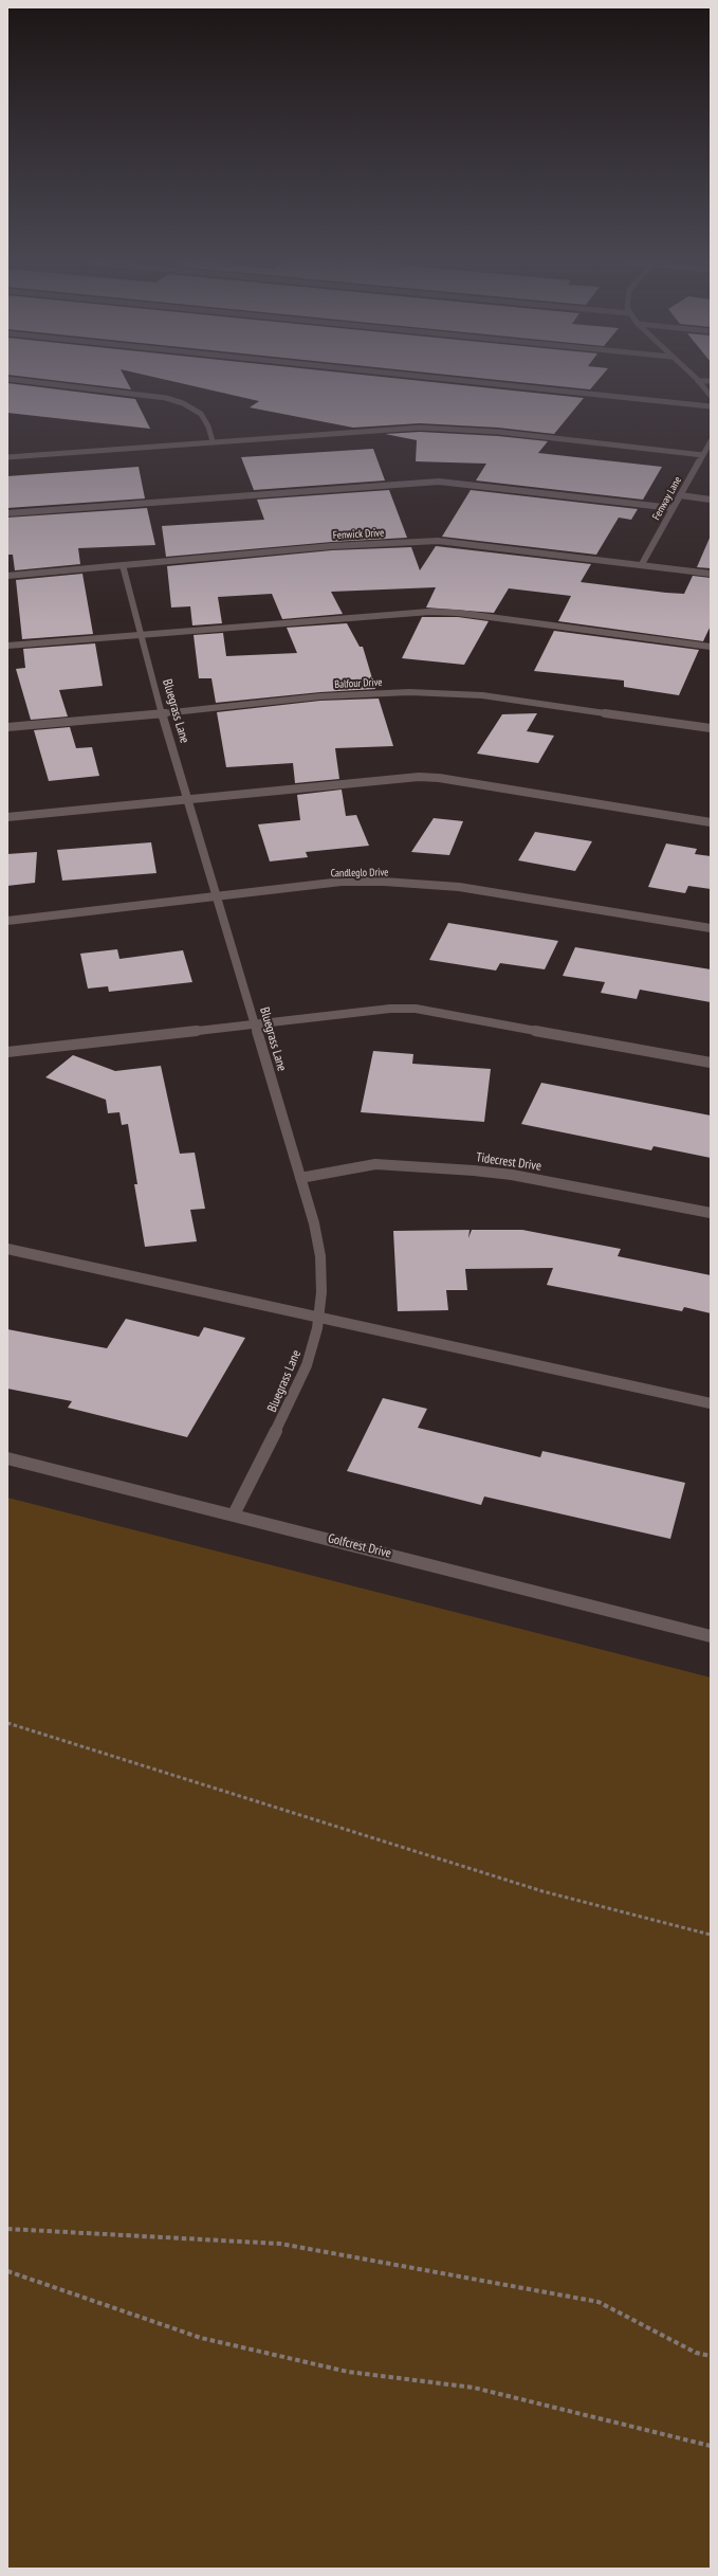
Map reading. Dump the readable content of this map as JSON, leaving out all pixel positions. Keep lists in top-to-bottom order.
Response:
{
  "streets": {
    "street": [
      "Fenway Lane",
      "Fenwick Drive",
      "Balfour Drive",
      "Bluegrass Lane",
      "Candleglo Drive",
      "Tidecrest Drive",
      "Golfcrest Drive"
    ]
  },
  "crossings": [
    ["Fenway Lane", "Fenwick Drive"],
    ["Fenwick Drive", "Bluegrass Lane"],
    ["Balfour Drive", "Bluegrass Lane"],
    ["Bluegrass Lane", "Candleglo Drive"],
    ["Bluegrass Lane", "Tidecrest Drive"],
    ["Bluegrass Lane", "Golfcrest Drive"]
  ]
}
